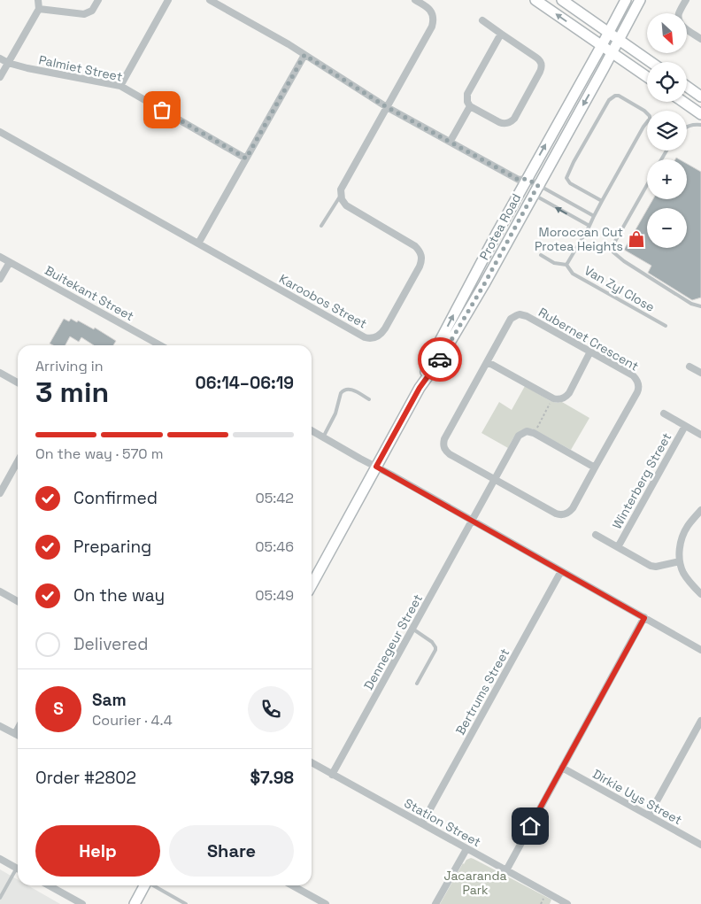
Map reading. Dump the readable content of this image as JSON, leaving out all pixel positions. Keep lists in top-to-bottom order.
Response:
{
  "streets": {
    "street": [
      "Palmiet Street",
      "Protea Road",
      "Buitekant Street",
      "Karoobos Street",
      "Rubernet Crescent",
      "Winterberg Street",
      "Dennegeur Street",
      "Bertrums Street",
      "Dirkie Uys Street",
      "Station Street"
    ],
    "lane": ["Van Zyl Close"]
  },
  "crossings": [
    ["Rubernet Crescent", "Dennegeur Street"],
    ["Dennegeur Street", "Station Street"],
    ["Bertrums Street", "Station Street"]
  ],
  "parks": ["Jacaranda Park"],
  "places": {
    "shop": ["Moroccan Cut Protea Heights"]
  },
  "north": "bottom right",
  "page": {
    "map_buttons": ["+", "−"],
    "heading": ["3 min", "Arriving in", "06:14–06:19"],
    "panel": [
      "Sam",
      "Courier · 4.4",
      "Order #2802",
      "$7.98"
    ],
    "bar": "On the way · 570 m",
    "list": [
      ["Confirmed", "05:42"],
      ["Preparing", "05:46"],
      ["On the way", "05:49"],
      "Delivered"
    ],
    "round": "S",
    "buttons": ["Help", "Share"]
  }
}
